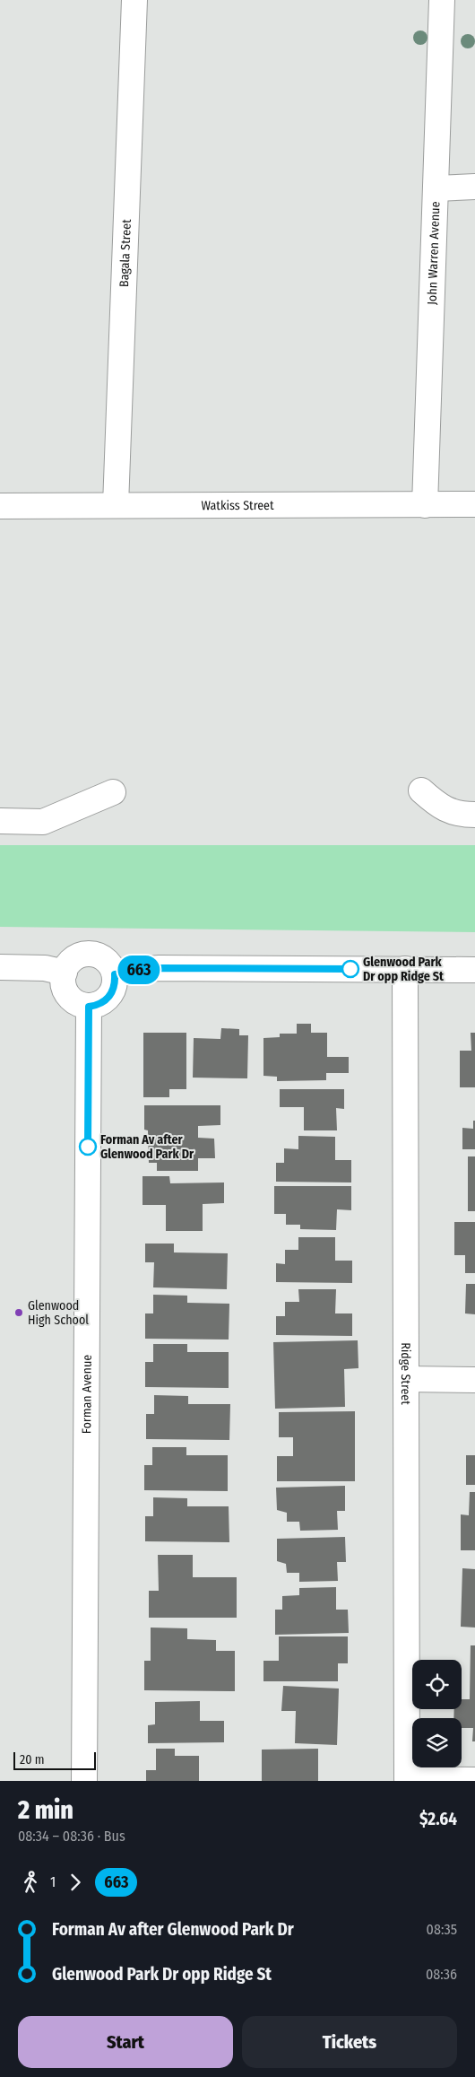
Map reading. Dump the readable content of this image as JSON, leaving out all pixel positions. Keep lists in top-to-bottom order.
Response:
{
  "streets": {
    "street": [
      "Bagala Street",
      "John Warren Avenue",
      "Watkiss Street",
      "Ridge Street",
      "Forman Avenue"
    ]
  },
  "crossings": [
    ["Bagala Street", "Watkiss Street"],
    ["John Warren Avenue", "Watkiss Street"]
  ],
  "places": ["Glenwood Park Dr opp Ridge St", "Forman Av after Glenwood Park Dr", "Glenwood High School"],
  "lines": ["bus line 663"],
  "scale_bar": "20 m",
  "page": {
    "on_map": "663",
    "scale": "20 m",
    "heading": ["2 min", "08:34 – 08:36 · Bus", "$2.64"],
    "legs": ["1", "663"],
    "list": [
      {
        "name": "Forman Av after Glenwood Park Dr",
        "value": "08:35"
      },
      {
        "name": "Glenwood Park Dr opp Ridge St",
        "value": "08:36"
      }
    ],
    "buttons": ["Start", "Tickets"]
  }
}
